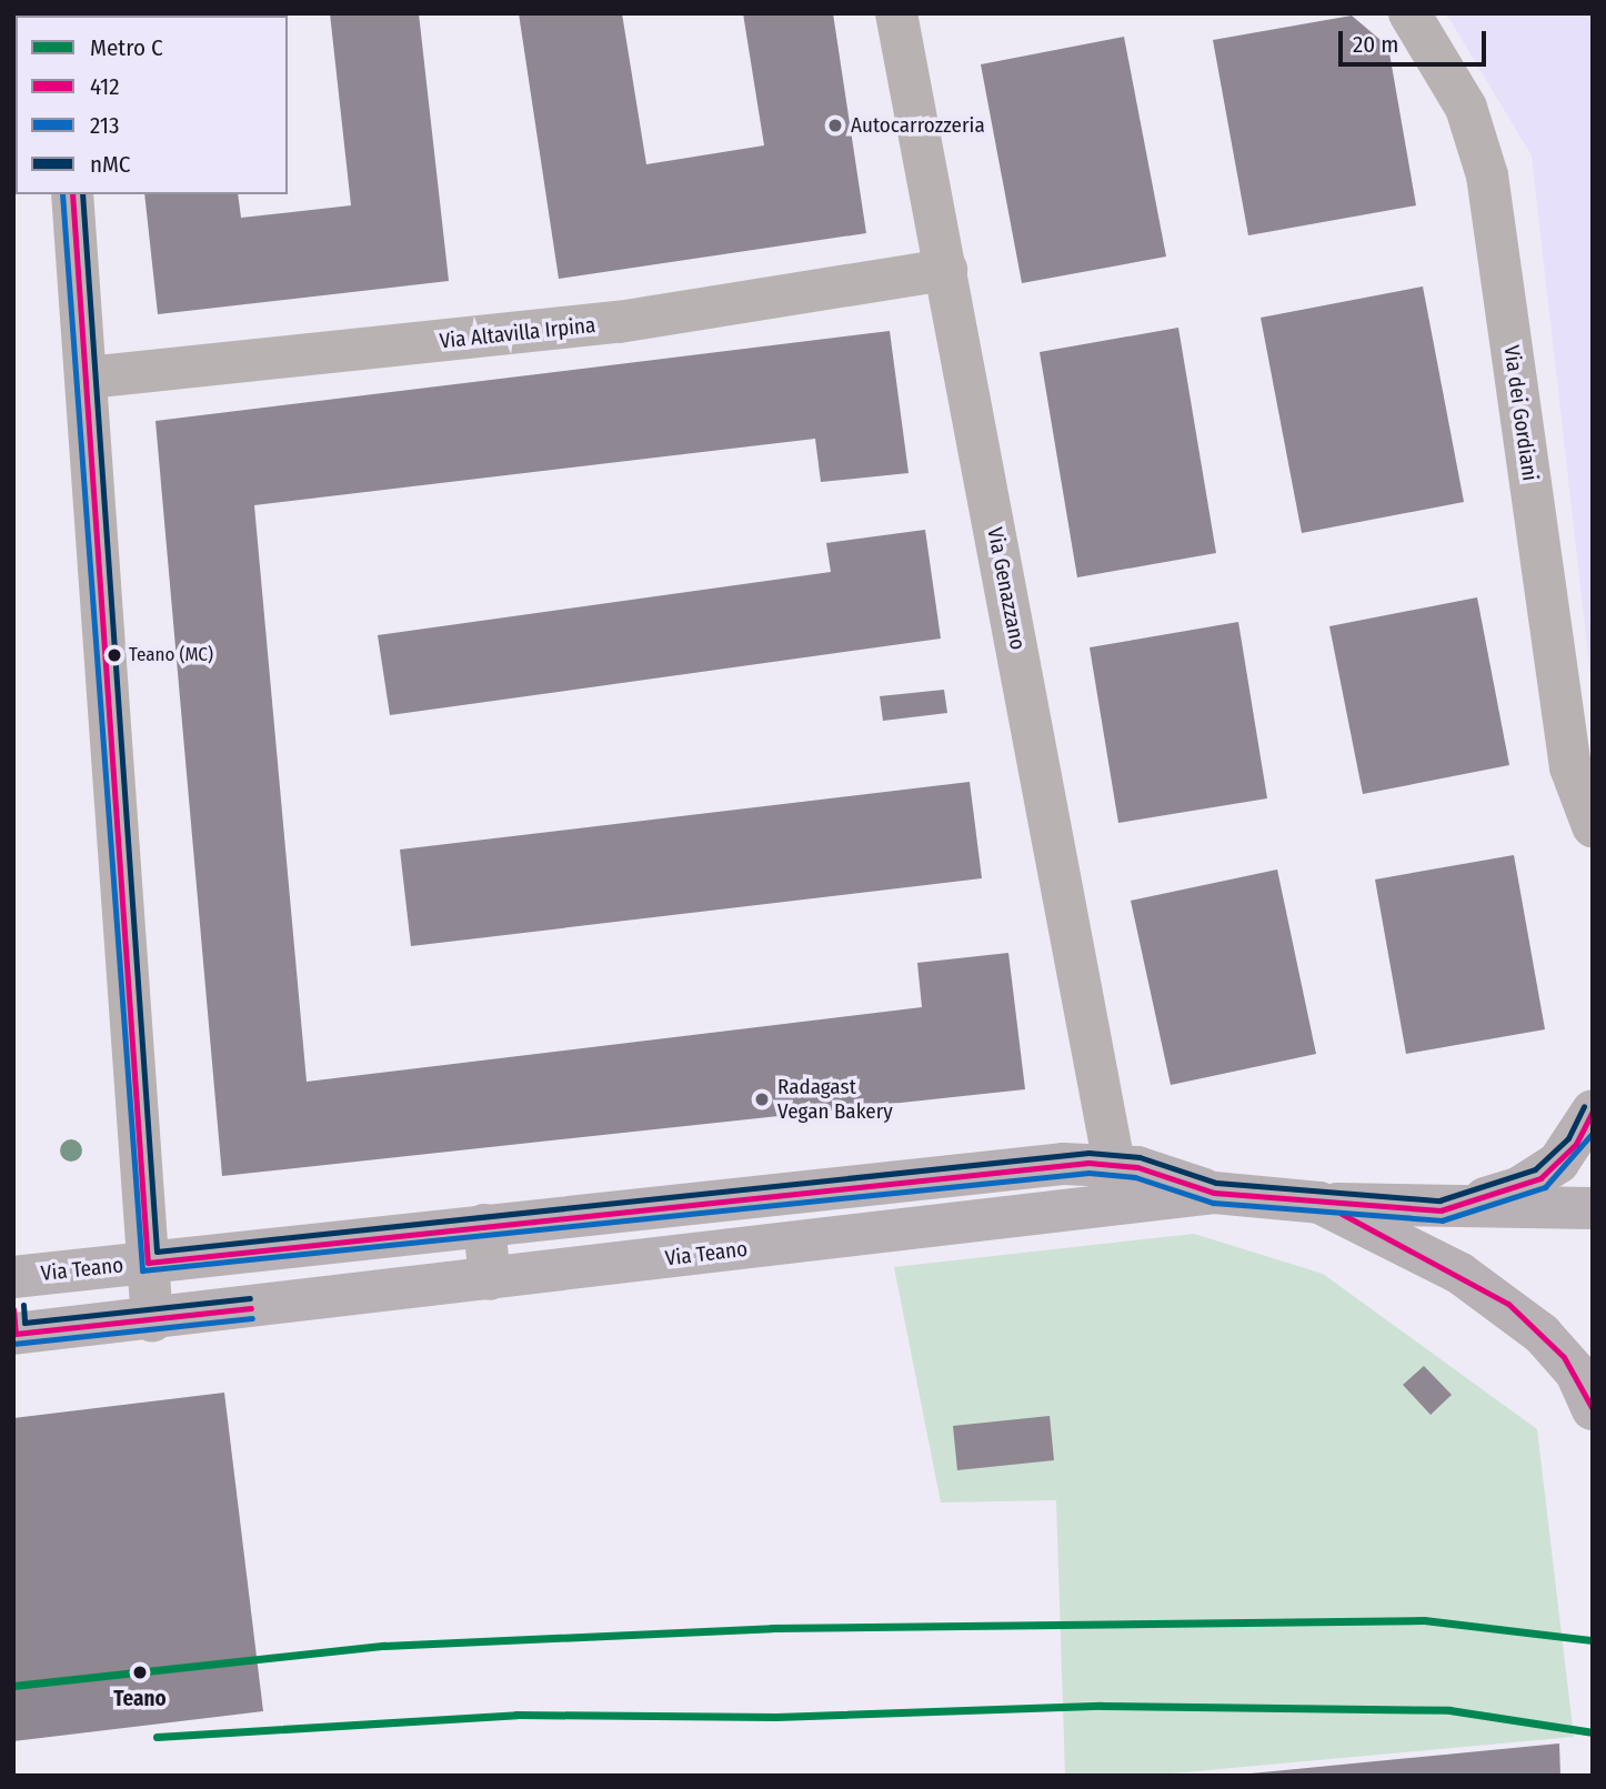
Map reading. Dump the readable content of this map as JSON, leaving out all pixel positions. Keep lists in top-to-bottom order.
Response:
{
  "streets": {
    "street": [
      "Via Altavilla Irpina",
      "Via dei Gordiani",
      "Via Genazzano",
      "Via Teano"
    ]
  },
  "crossings": [
    ["Via Altavilla Irpina", "Via Genazzano"],
    ["Via Genazzano", "Via Teano"]
  ],
  "places": [
    "Autocarrozzeria",
    "Teano (MC)",
    "Radagast Vegan Bakery",
    "Teano"
  ],
  "lines": [
    "transit line 412",
    "transit line 213",
    "transit line nMC",
    "metro line C"
  ],
  "legend": [
    "Metro C",
    "412",
    "213",
    "nMC"
  ],
  "scale_bar": "20 m"
}
